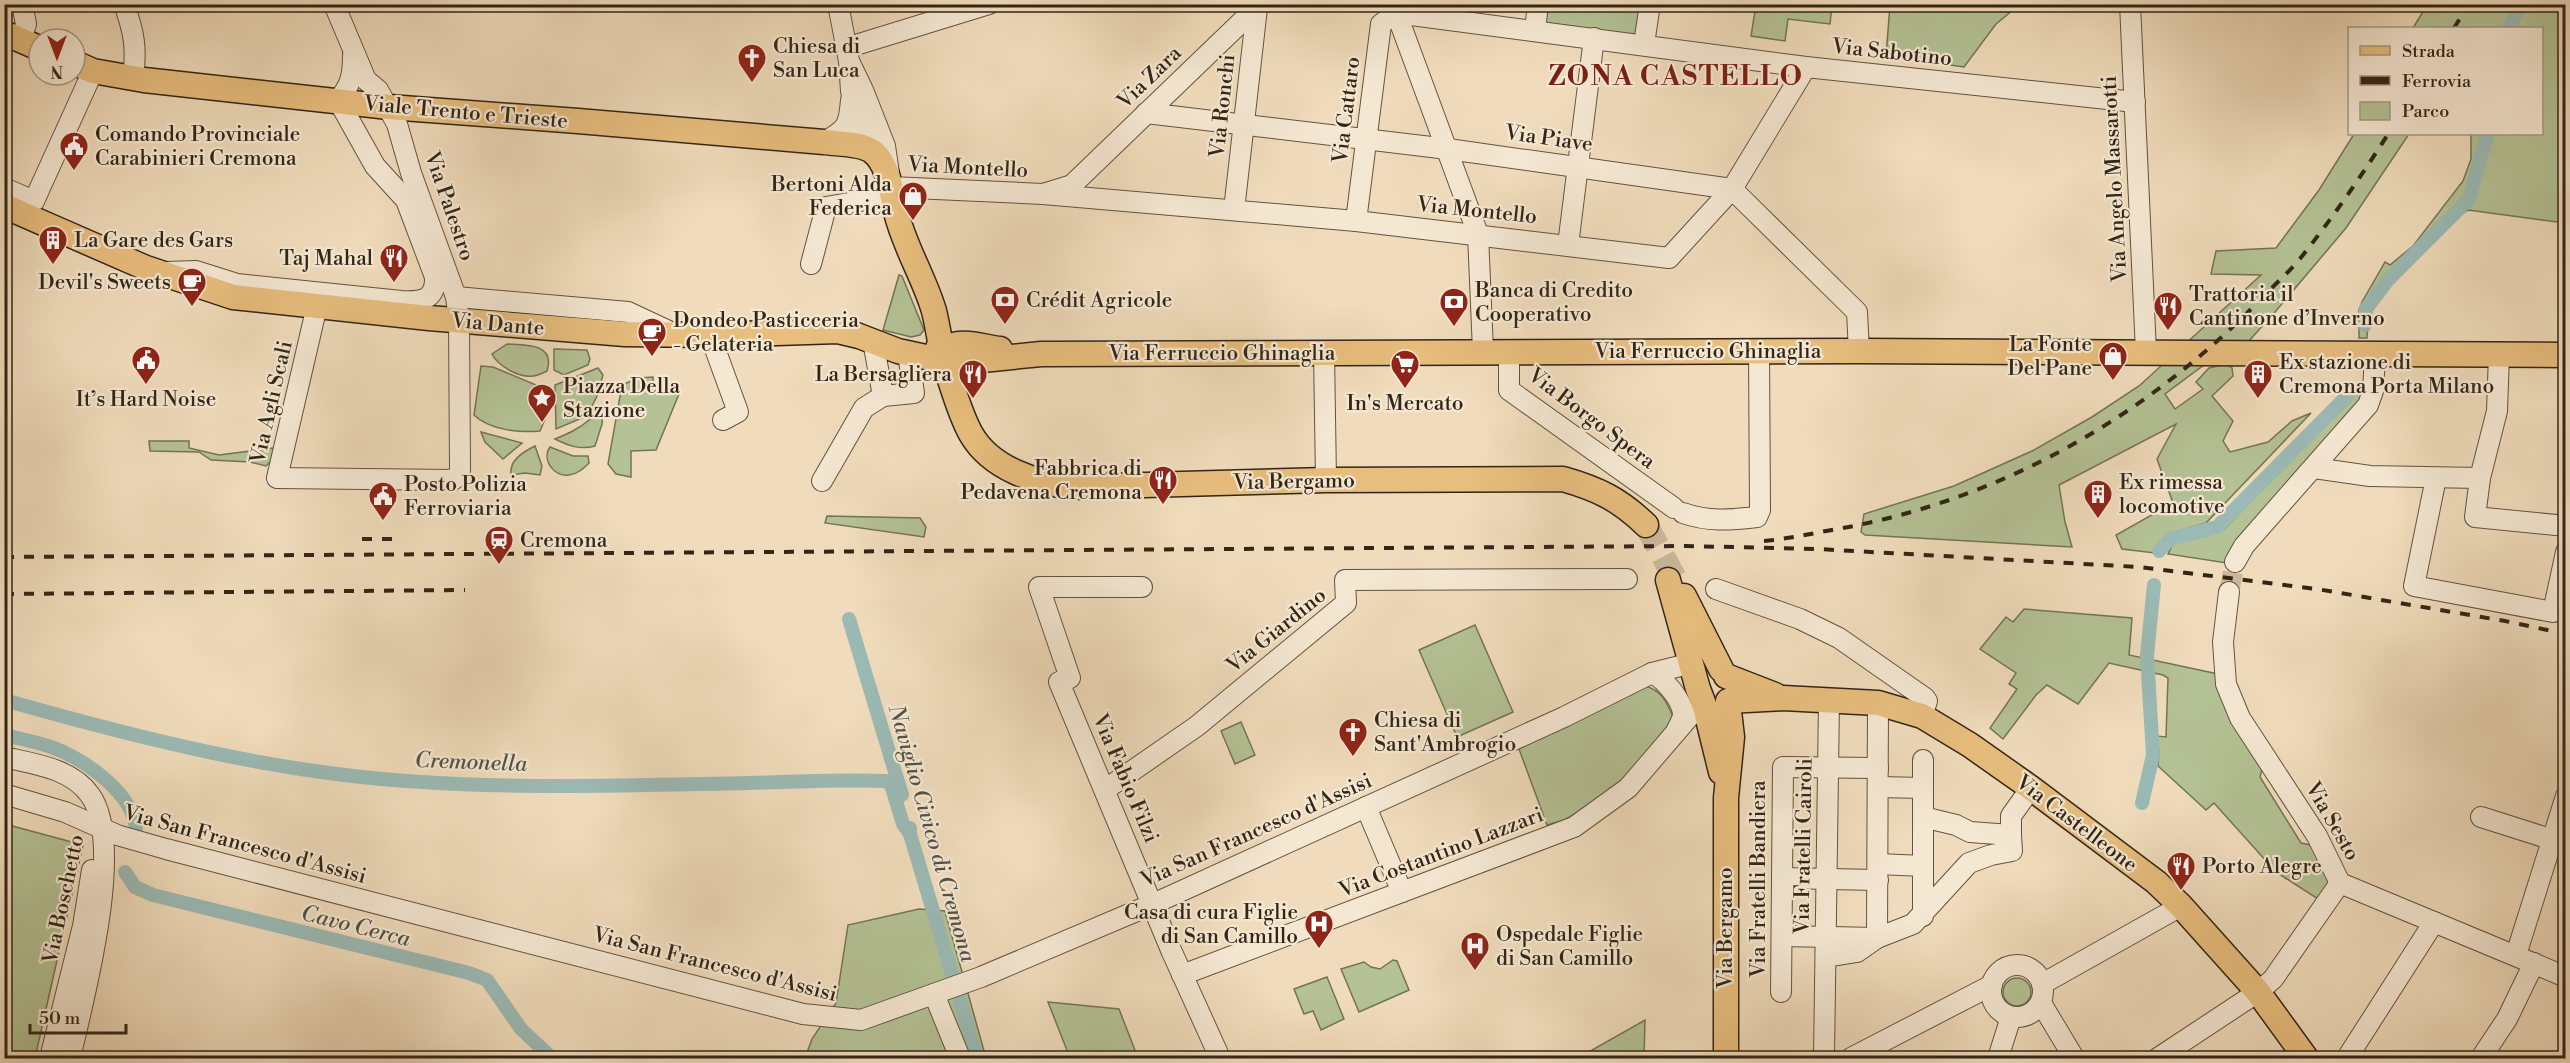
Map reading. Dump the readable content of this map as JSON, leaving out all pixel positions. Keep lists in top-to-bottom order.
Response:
{
  "streets": {
    "main road": [
      "Viale Trento e Trieste",
      "Via Dante",
      "Via Ferruccio Ghinaglia",
      "Via Bergamo",
      "Via Castelleone"
    ],
    "street": [
      "Via Sabotino",
      "Via Zara",
      "Via Ronchi",
      "Via Cattaro",
      "Via Piave",
      "Via Montello",
      "Via Angelo Massarotti",
      "Via Palestro",
      "Via Agli Scali",
      "Via Borgo Spera",
      "Via Giardino",
      "Via Fabio Filzi",
      "Via Sesto",
      "Via San Francesco d'Assisi",
      "Via Fratelli Cairoli",
      "Via Costantino Lazzari",
      "Via Fratelli Bandiera",
      "Via Boschetto"
    ]
  },
  "crossings": [
    ["Via Sabotino", "Via Cattaro"],
    ["Via Sabotino", "Via Montello"],
    ["Via Sabotino", "Via Angelo Massarotti"],
    ["Via Zara", "Via Ronchi"],
    ["Via Zara", "Via Piave"],
    ["Via Zara", "Via Montello"],
    ["Via Ronchi", "Via Piave"],
    ["Via Ronchi", "Via Montello"],
    ["Via Cattaro", "Via Piave"],
    ["Via Cattaro", "Via Montello"],
    ["Viale Trento e Trieste", "Via Palestro"],
    ["Via Piave", "Via Montello"],
    ["Via Angelo Massarotti", "Via Ferruccio Ghinaglia"],
    ["Via Palestro", "Via Dante"],
    ["Via Palestro", "Via Agli Scali"],
    ["Via Dante", "Via Ferruccio Ghinaglia"],
    ["Via Dante", "Via Agli Scali"],
    ["Via Dante", "Via Bergamo"],
    ["Via Ferruccio Ghinaglia", "Via Borgo Spera"],
    ["Via Ferruccio Ghinaglia", "Via Bergamo"],
    ["Via Bergamo", "Via Castelleone"],
    ["Via Bergamo", "Via Costantino Lazzari"],
    ["Via Giardino", "Via Fabio Filzi"],
    ["Via Fabio Filzi", "Via San Francesco d'Assisi"],
    ["Via Fabio Filzi", "Via Costantino Lazzari"],
    ["Via Castelleone", "Via San Francesco d'Assisi"],
    ["Via Castelleone", "Via Fratelli Cairoli"],
    ["Via Castelleone", "Via Costantino Lazzari"],
    ["Via San Francesco d'Assisi", "Via Boschetto"],
    ["Via Fratelli Cairoli", "Via Fratelli Bandiera"]
  ],
  "districts": ["ZONA CASTELLO"],
  "water": ["Cremonella", "Naviglio Civico di Cremona", "Cavo Cerca"],
  "places": {
    "church": ["Chiesa di San Luca", "Chiesa di Sant'Ambrogio"],
    "public building": ["Comando Provinciale Carabinieri Cremona", "It’s Hard Noise", "Posto Polizia Ferroviaria"],
    "shop": ["Bertoni Alda Federica", "La Fonte Del Pane"],
    "building": ["La Gare des Gars", "Ex stazione di Cremona Porta Milano", "Ex rimessa locomotive"],
    "restaurant": [
      "Taj Mahal",
      "Trattoria il Cantinone d’Inverno",
      "La Bersagliera",
      "Fabbrica di Pedavena Cremona",
      "Porto Alegre"
    ],
    "cafe": ["Devil's Sweets", "Dondeo Pasticceria - Gelateria"],
    "bank": ["Crédit Agricole", "Banca di Credito Cooperativo"],
    "supermarket": ["In's Mercato"],
    "place": ["Piazza Della Stazione"],
    "station": ["Cremona"],
    "hospital": ["Casa di cura Figlie di San Camillo", "Ospedale Figlie di San Camillo"]
  },
  "legend": ["Strada", "Ferrovia", "Parco"],
  "scale_bar": "50 m",
  "north": "bottom"
}
